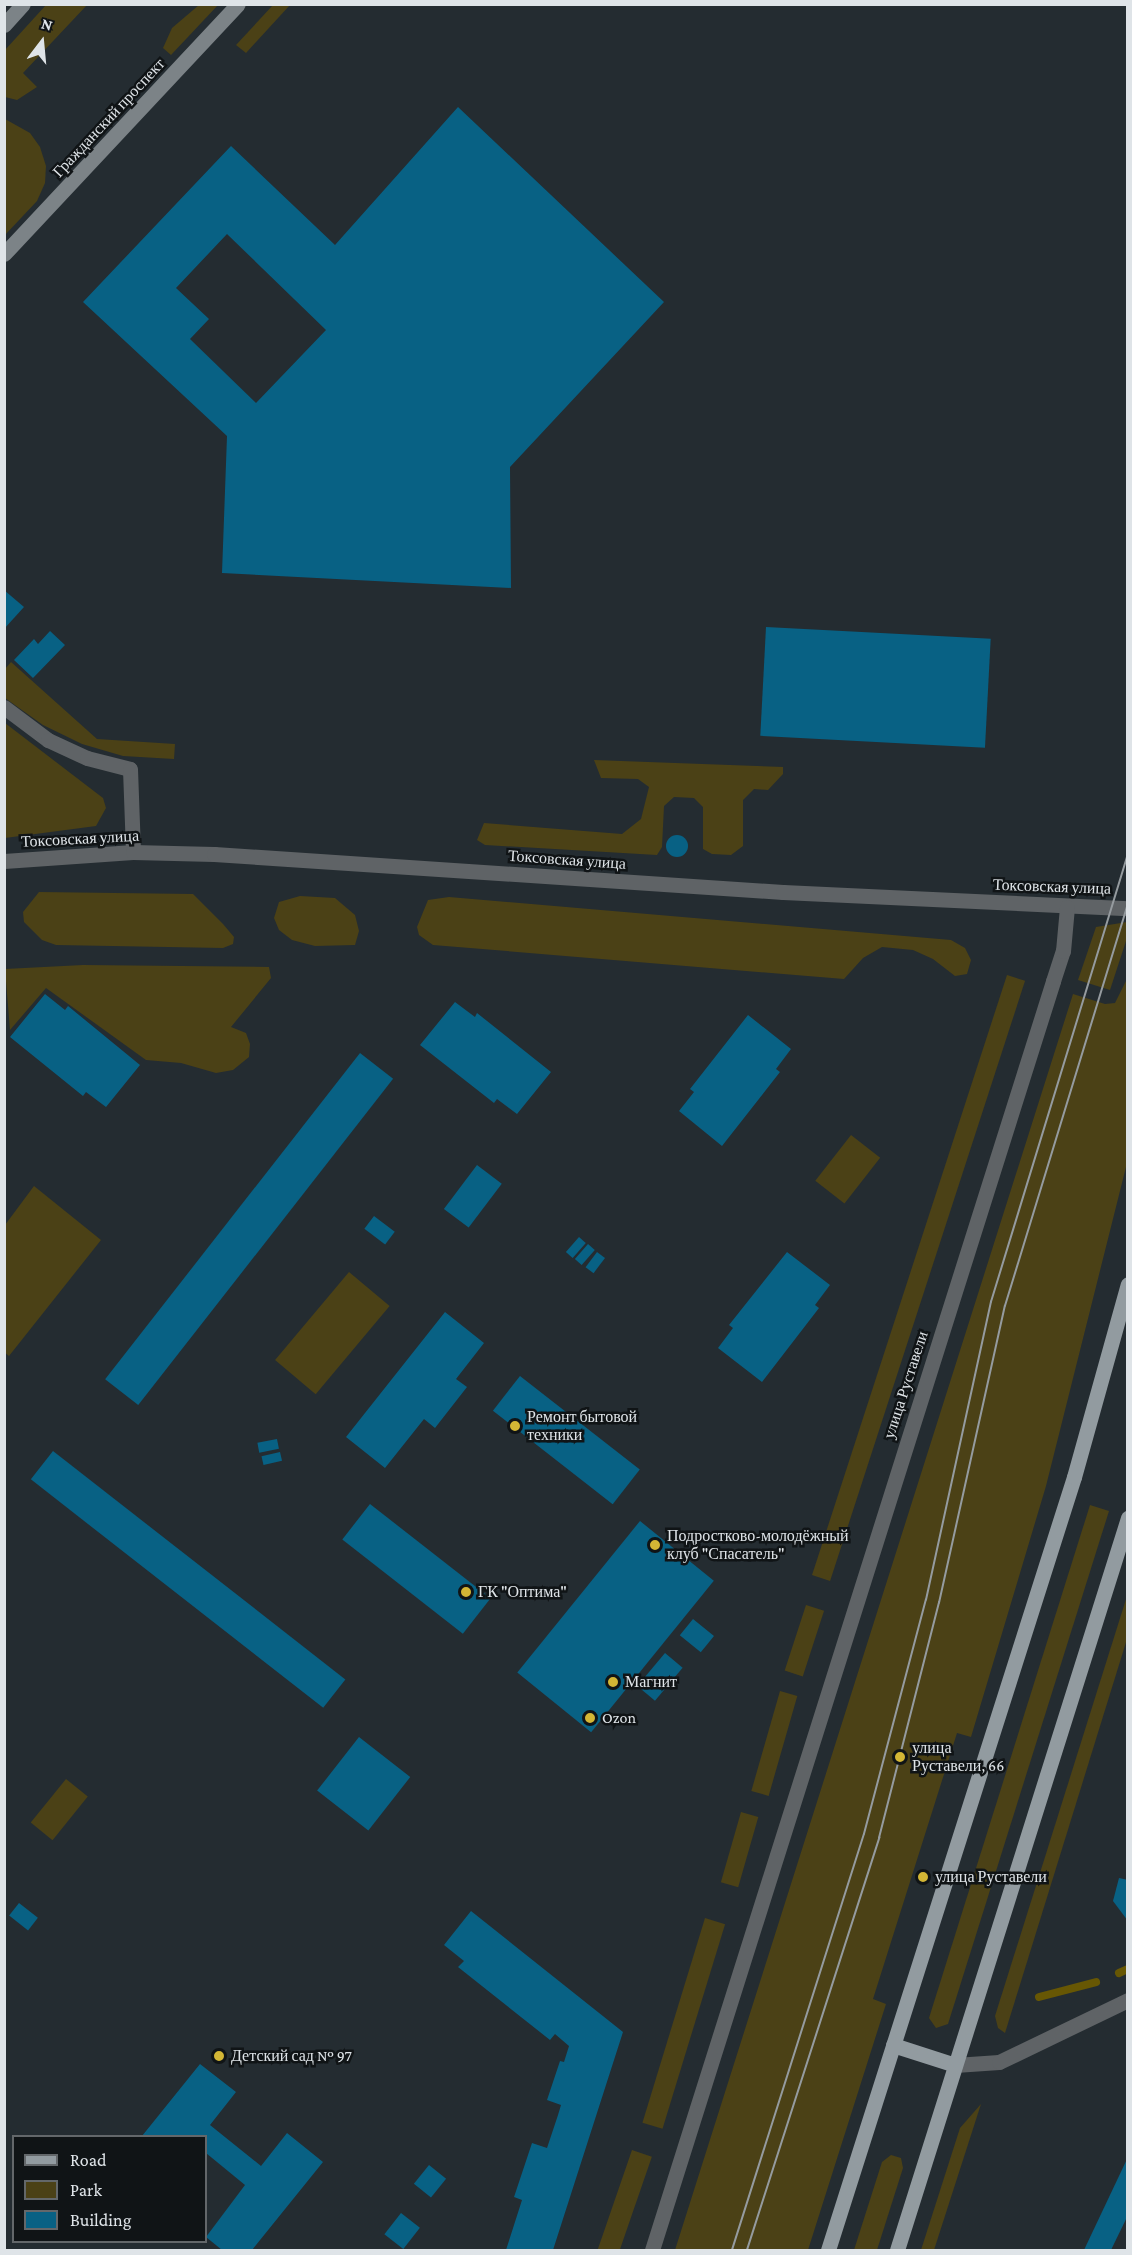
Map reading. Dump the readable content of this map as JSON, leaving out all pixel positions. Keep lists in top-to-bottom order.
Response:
{
  "streets": {
    "main road": ["Гражданский проспект"],
    "street": ["Токсовская улица", "улица Руставели"]
  },
  "crossings": [
    ["Токсовская улица", "улица Руставели"]
  ],
  "places": [
    "Ремонт бытовой техники",
    "Подростково-молодёжный клуб \"Спасатель\"",
    "ГК \"Оптима\"",
    "Магнит",
    "Ozon",
    "улица Руставели, 66",
    "улица Руставели",
    "Детский сад № 97"
  ],
  "legend": ["Road", "Park", "Building"],
  "north": "top"
}
